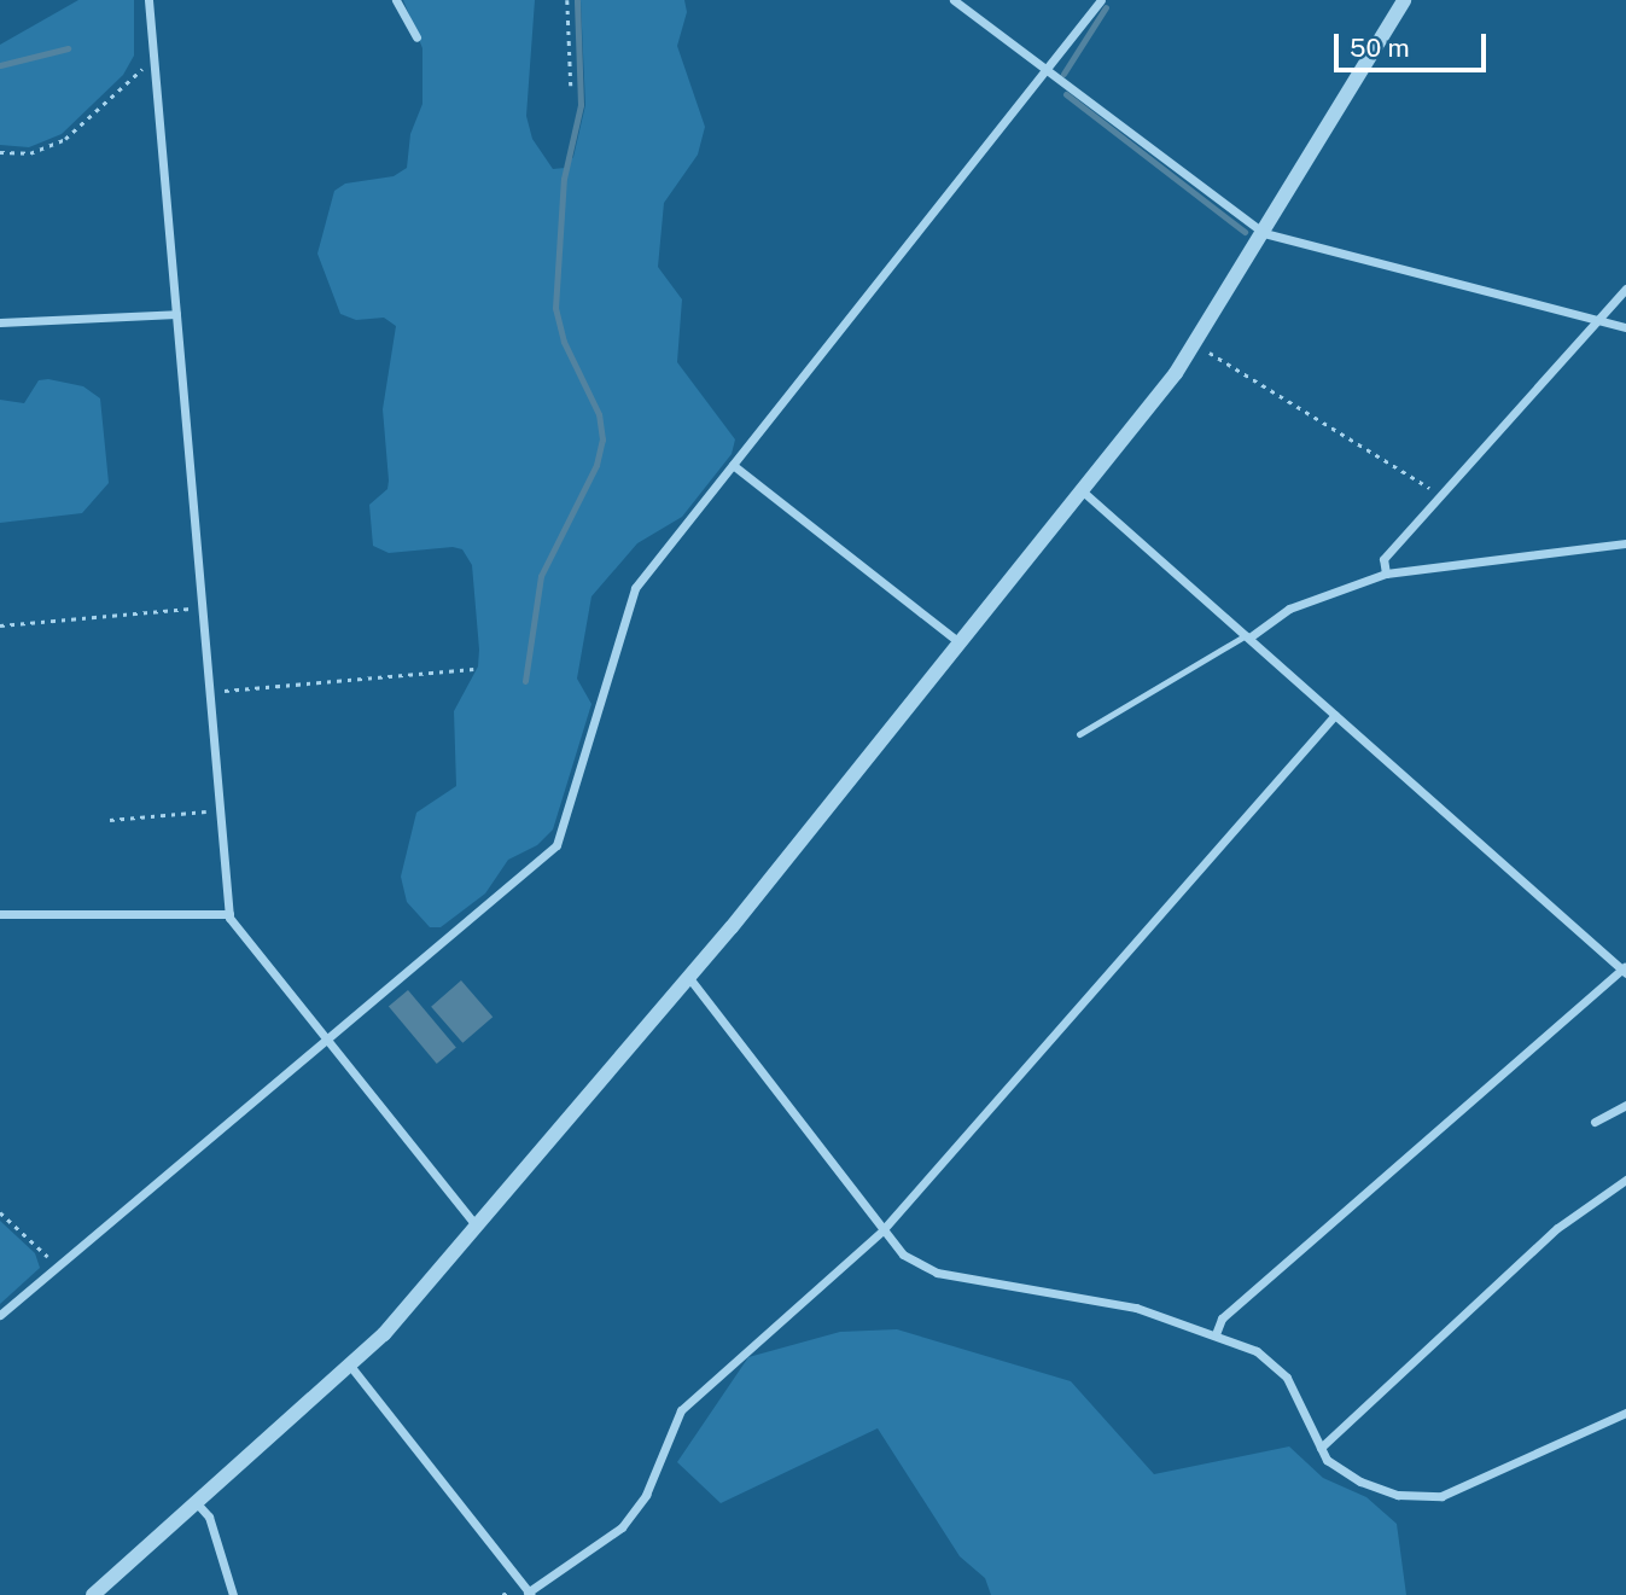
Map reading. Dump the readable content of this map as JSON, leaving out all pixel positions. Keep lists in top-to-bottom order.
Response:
{
  "scale_bar": "50 m"
}
